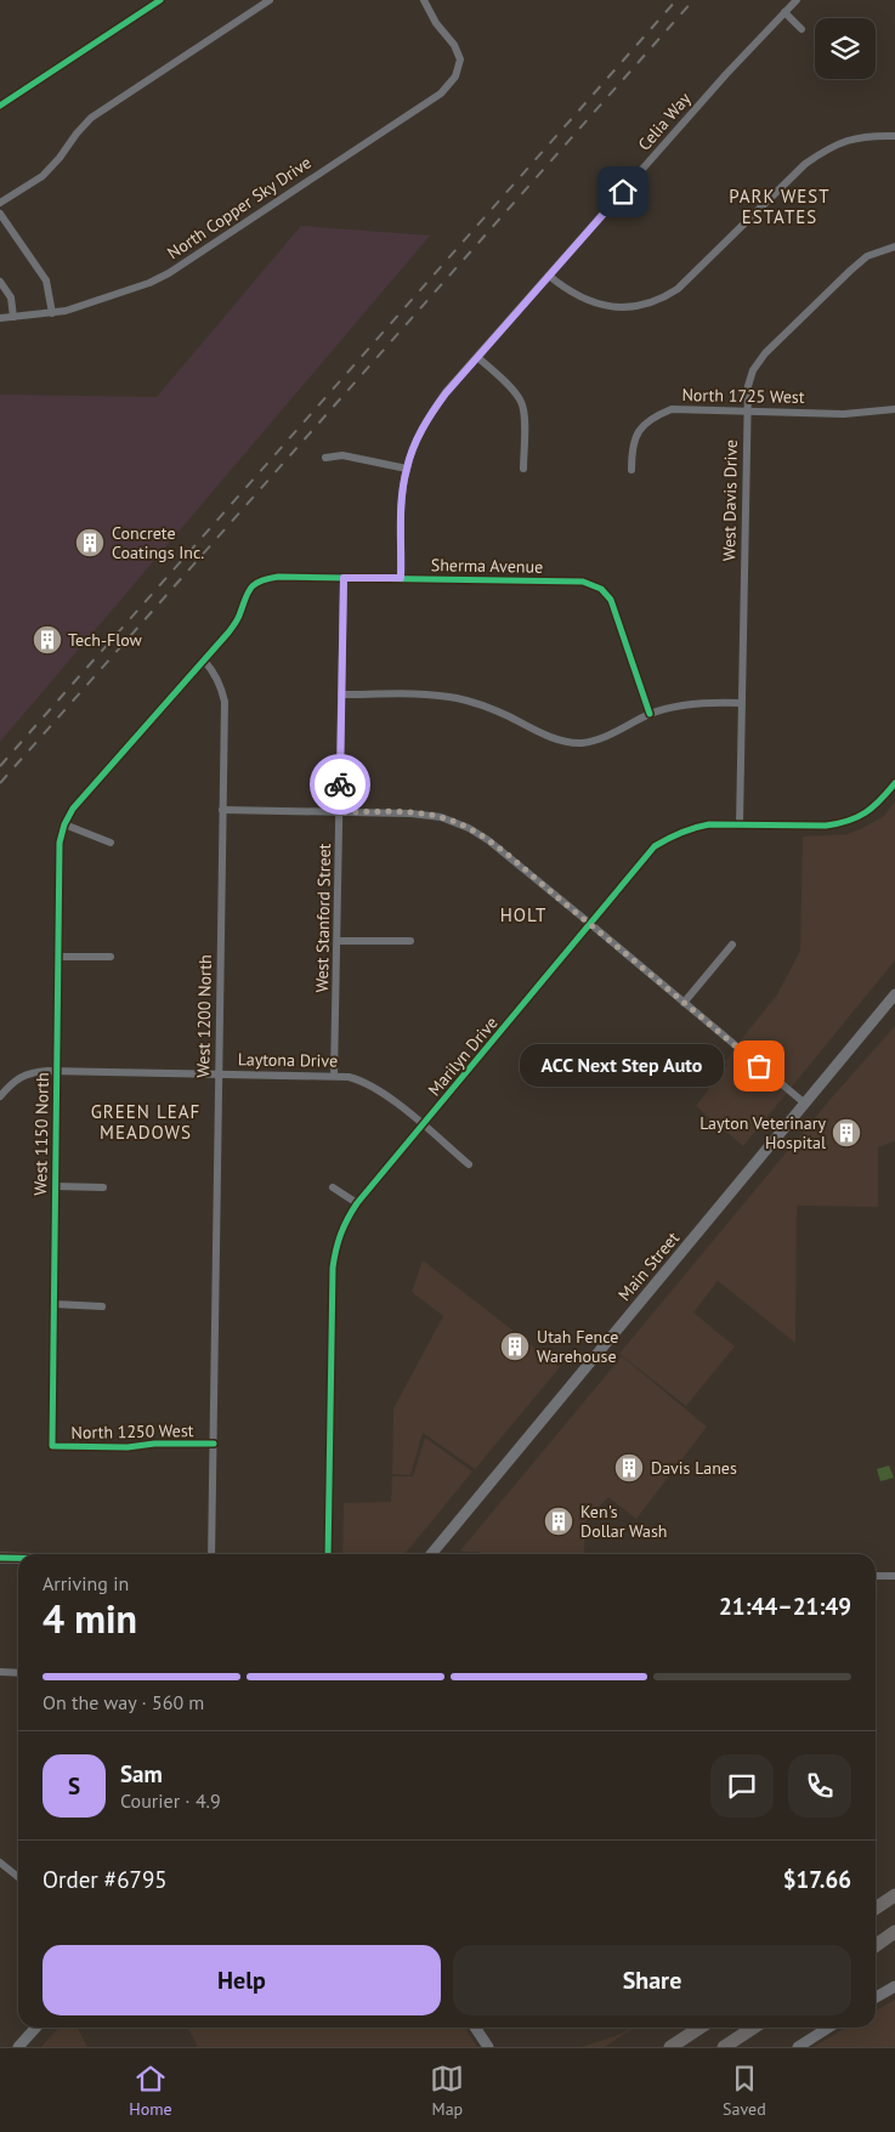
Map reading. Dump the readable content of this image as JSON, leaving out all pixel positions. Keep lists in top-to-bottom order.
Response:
{
  "streets": {
    "main road": ["Main Street"],
    "street": [
      "Celia Way",
      "North Copper Sky Drive",
      "North 1725 West",
      "West Davis Drive",
      "Sherma Avenue",
      "West Stanford Street",
      "West 1200 North",
      "Marilyn Drive",
      "Laytona Drive",
      "West 1150 North",
      "North 1250 West"
    ]
  },
  "crossings": [
    ["Celia Way", "Sherma Avenue"],
    ["North 1725 West", "West Davis Drive"],
    ["West Davis Drive", "Marilyn Drive"],
    ["Sherma Avenue", "West Stanford Street"],
    ["Sherma Avenue", "West 1200 North"],
    ["Sherma Avenue", "West 1150 North"],
    ["West Stanford Street", "Laytona Drive"],
    ["West 1200 North", "Laytona Drive"],
    ["West 1200 North", "North 1250 West"],
    ["Marilyn Drive", "Laytona Drive"],
    ["Laytona Drive", "West 1150 North"],
    ["West 1150 North", "North 1250 West"]
  ],
  "districts": ["PARK WEST ESTATES", "HOLT", "GREEN LEAF MEADOWS"],
  "places": {
    "building": [
      "Concrete Coatings Inc.",
      "Tech-Flow",
      "Layton Veterinary Hospital",
      "Utah Fence Warehouse",
      "Davis Lanes",
      "Ken's Dollar Wash"
    ],
    "other": ["ACC Next Step Auto"]
  },
  "page": {
    "bubble": "ACC Next Step Auto",
    "heading": ["4 min", "Arriving in", "21:44–21:49"],
    "panel": [
      "Sam",
      "Courier · 4.9",
      "Order #6795",
      "$17.66"
    ],
    "bar": "On the way · 560 m",
    "round": "S",
    "buttons": ["Help", "Share"],
    "tabs": ["Home", "Map", "Saved"]
  }
}
